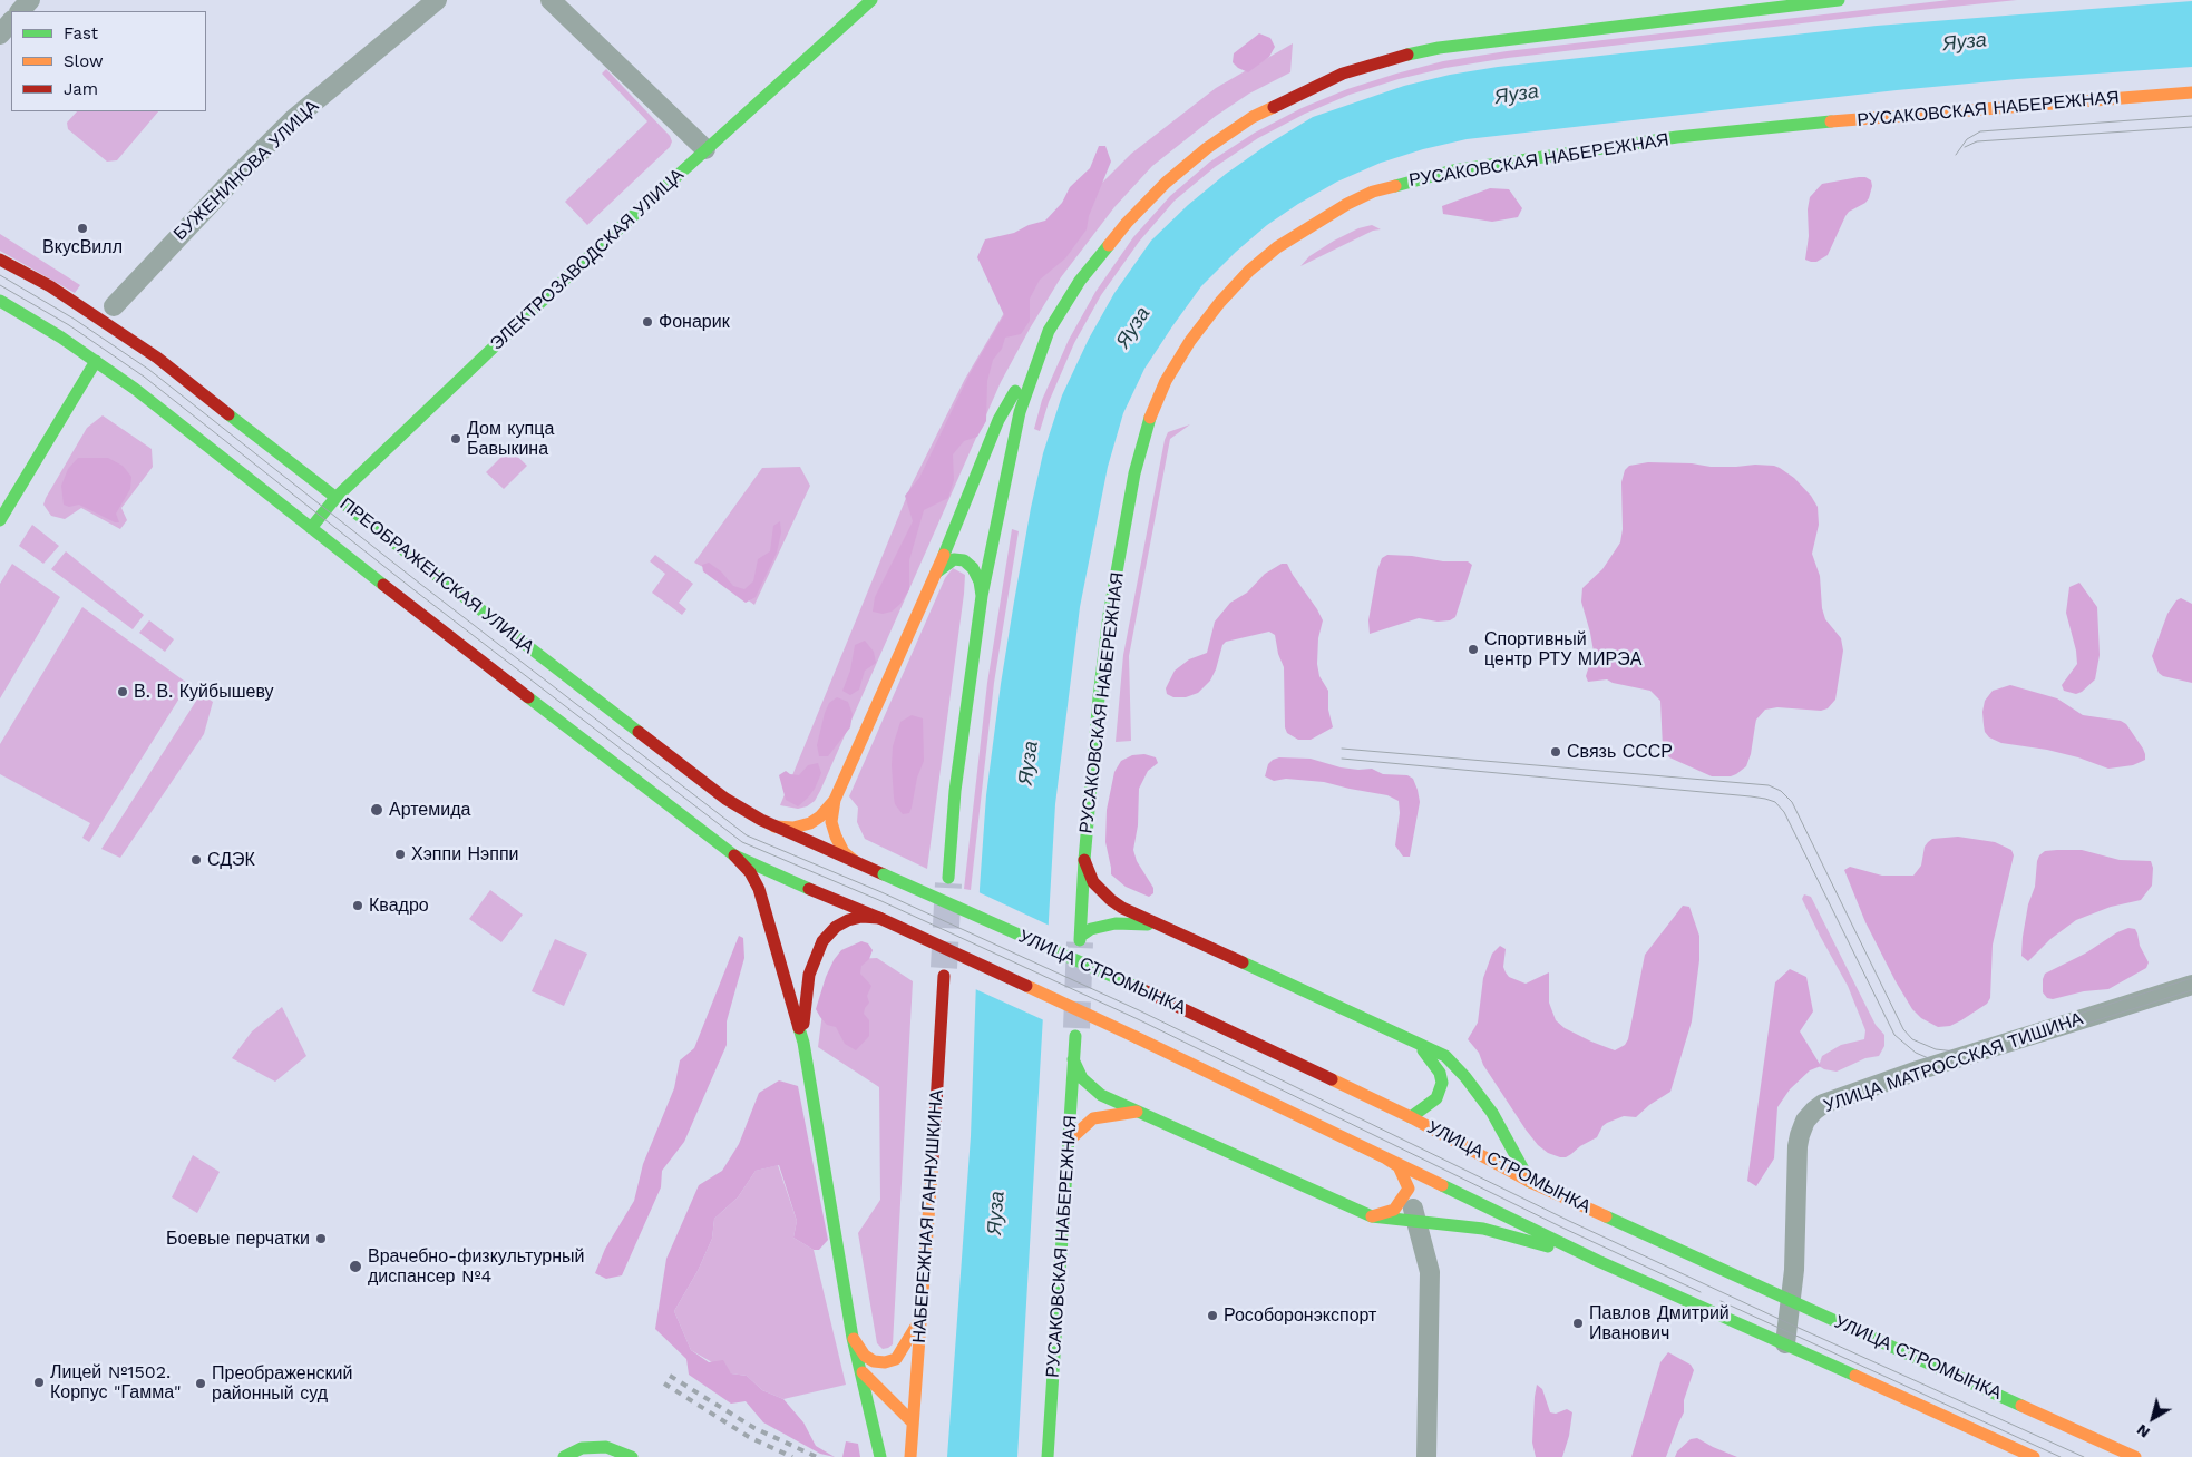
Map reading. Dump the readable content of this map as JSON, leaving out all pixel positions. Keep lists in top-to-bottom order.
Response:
{
  "streets": {
    "main road": [
      "РУСАКОВСКАЯ НАБЕРЕЖНАЯ",
      "ЭЛЕКТРОЗАВОДСКАЯ УЛИЦА",
      "ПРЕОБРАЖЕНСКАЯ УЛИЦА",
      "УЛИЦА СТРОМЫНКА",
      "НАБЕРЕЖНАЯ ГАННУШКИНА"
    ],
    "street": ["БУЖЕНИНОВА УЛИЦА", "УЛИЦА МАТРОССКАЯ ТИШИНА"]
  },
  "crossings": [
    ["ЭЛЕКТРОЗАВОДСКАЯ УЛИЦА", "ПРЕОБРАЖЕНСКАЯ УЛИЦА"],
    ["ПРЕОБРАЖЕНСКАЯ УЛИЦА", "УЛИЦА СТРОМЫНКА"],
    ["УЛИЦА СТРОМЫНКА", "УЛИЦА МАТРОССКАЯ ТИШИНА"]
  ],
  "water": ["Яуза"],
  "places": [
    "ВкусВилл",
    "Фонарик",
    "Дом купца Бавыкина",
    "Спортивный центр РТУ МИРЭА",
    "В. В. Куйбышеву",
    "Связь СССР",
    "Артемида",
    "Хэппи Нэппи",
    "СДЭК",
    "Квадро",
    "Боевые перчатки",
    "Врачебно-физкультурный диспансер №4",
    "Рособоронэкспорт",
    "Павлов Дмитрий Иванович",
    "Лицей №1502. Корпус \"Гамма\"",
    "Преображенский районный суд"
  ],
  "legend": ["Fast", "Slow", "Jam"],
  "north": "bottom left"
}
